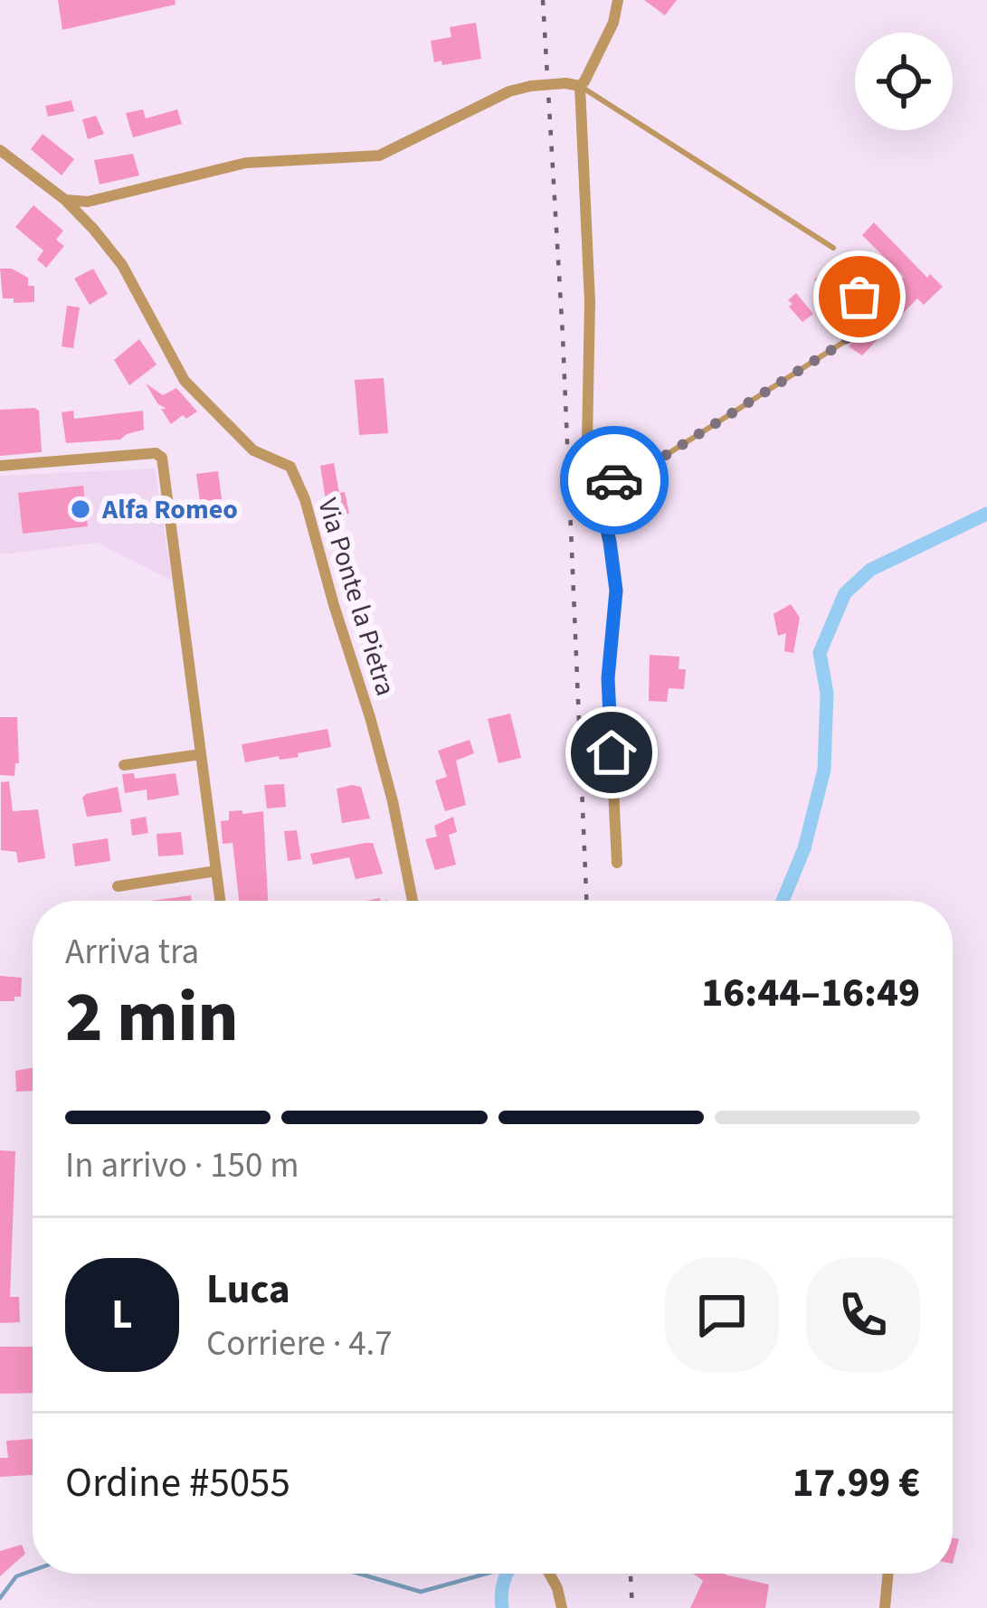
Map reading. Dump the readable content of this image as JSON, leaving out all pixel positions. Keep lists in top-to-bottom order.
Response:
{
  "streets": {
    "street": ["Via Ponte la Pietra"]
  },
  "places": ["Alfa Romeo"],
  "page": {
    "heading": ["2 min", "Arriva tra", "16:44–16:49"],
    "panel": [
      "Luca",
      "Corriere · 4.7",
      "Ordine #5055",
      "17.99 €"
    ],
    "bar": "In arrivo · 150 m",
    "round": "L"
  }
}
